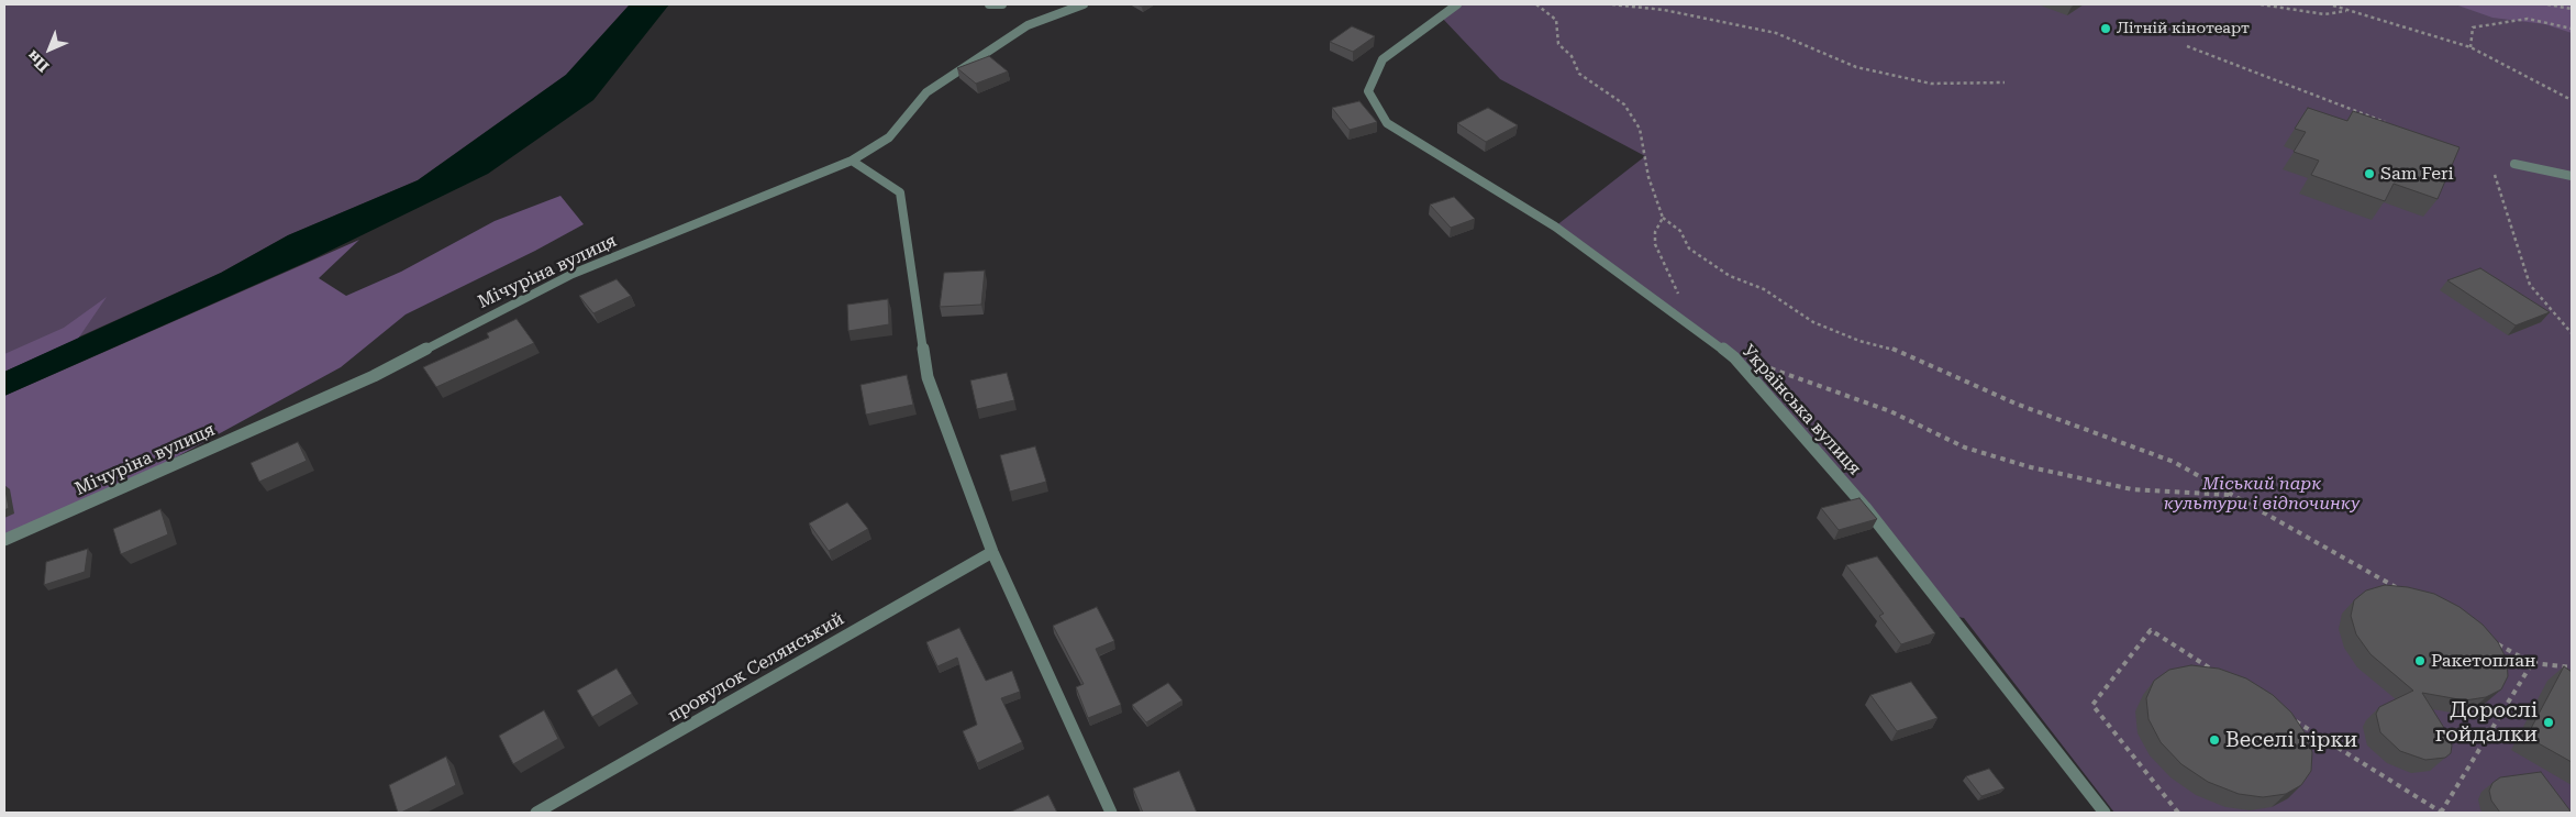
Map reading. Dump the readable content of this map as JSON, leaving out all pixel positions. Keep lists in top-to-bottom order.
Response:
{
  "streets": {
    "street": ["Мічуріна вулиця", "Українська вулиця", "провулок Селянський"]
  },
  "parks": ["Міський парк культури і відпочинку"],
  "places": [
    "Літній кінотеарт",
    "Sam Feri",
    "Ракетоплан",
    "Дорослі гойдалки",
    "Веселі гірки"
  ],
  "north": "bottom left"
}
